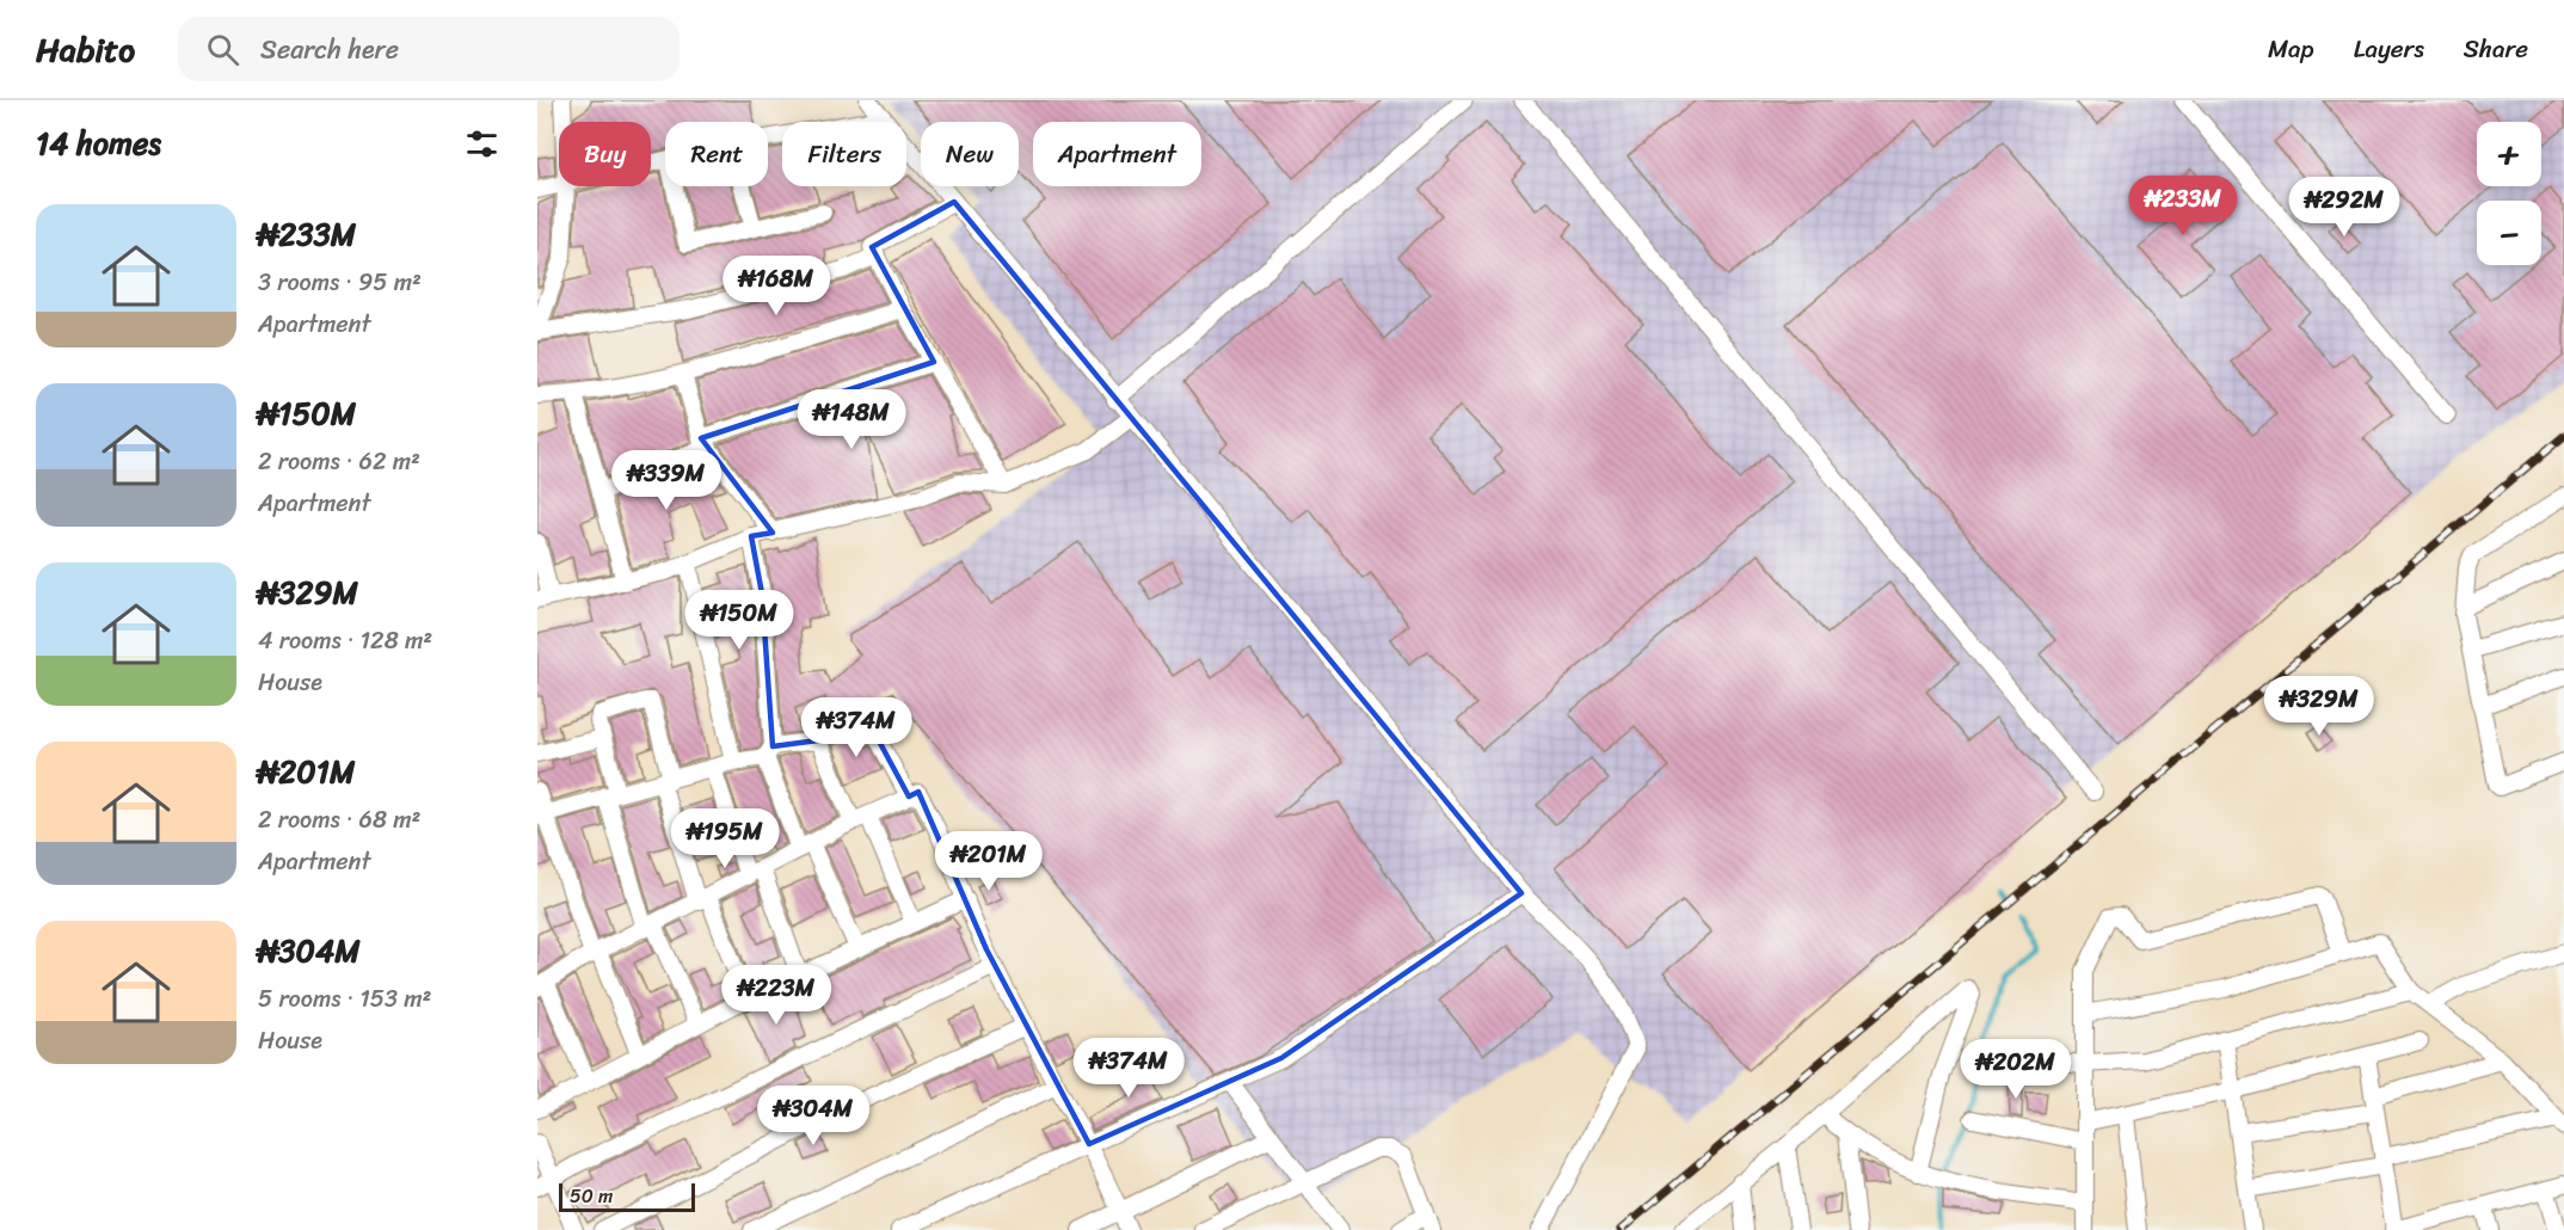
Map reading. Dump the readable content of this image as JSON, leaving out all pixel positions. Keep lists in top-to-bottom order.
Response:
{
  "scale_bar": "50 m",
  "page": {
    "header": "Habito",
    "search": "Search here",
    "nav": ["Map", "Layers", "Share"],
    "heading": "14 homes",
    "map_buttons": ["+", "−"],
    "chip": [
      "Buy",
      "Rent",
      "Filters",
      "New",
      "Apartment"
    ],
    "price": [
      "₦233M",
      "₦292M",
      "₦168M",
      "₦148M",
      "₦339M",
      "₦150M",
      "₦329M",
      "₦374M",
      "₦195M",
      "₦201M",
      "₦223M",
      "₦374M",
      "₦202M",
      "₦304M"
    ],
    "list": [
      {
        "name": "₦233M",
        "note": "3 rooms · 95 m² · Apartment"
      },
      {
        "name": "₦150M",
        "note": "2 rooms · 62 m² · Apartment"
      },
      {
        "name": "₦329M",
        "note": "4 rooms · 128 m² · House"
      },
      {
        "name": "₦201M",
        "note": "2 rooms · 68 m² · Apartment"
      },
      {
        "name": "₦304M",
        "note": "5 rooms · 153 m² · House"
      }
    ],
    "scale": "50 m"
  }
}
